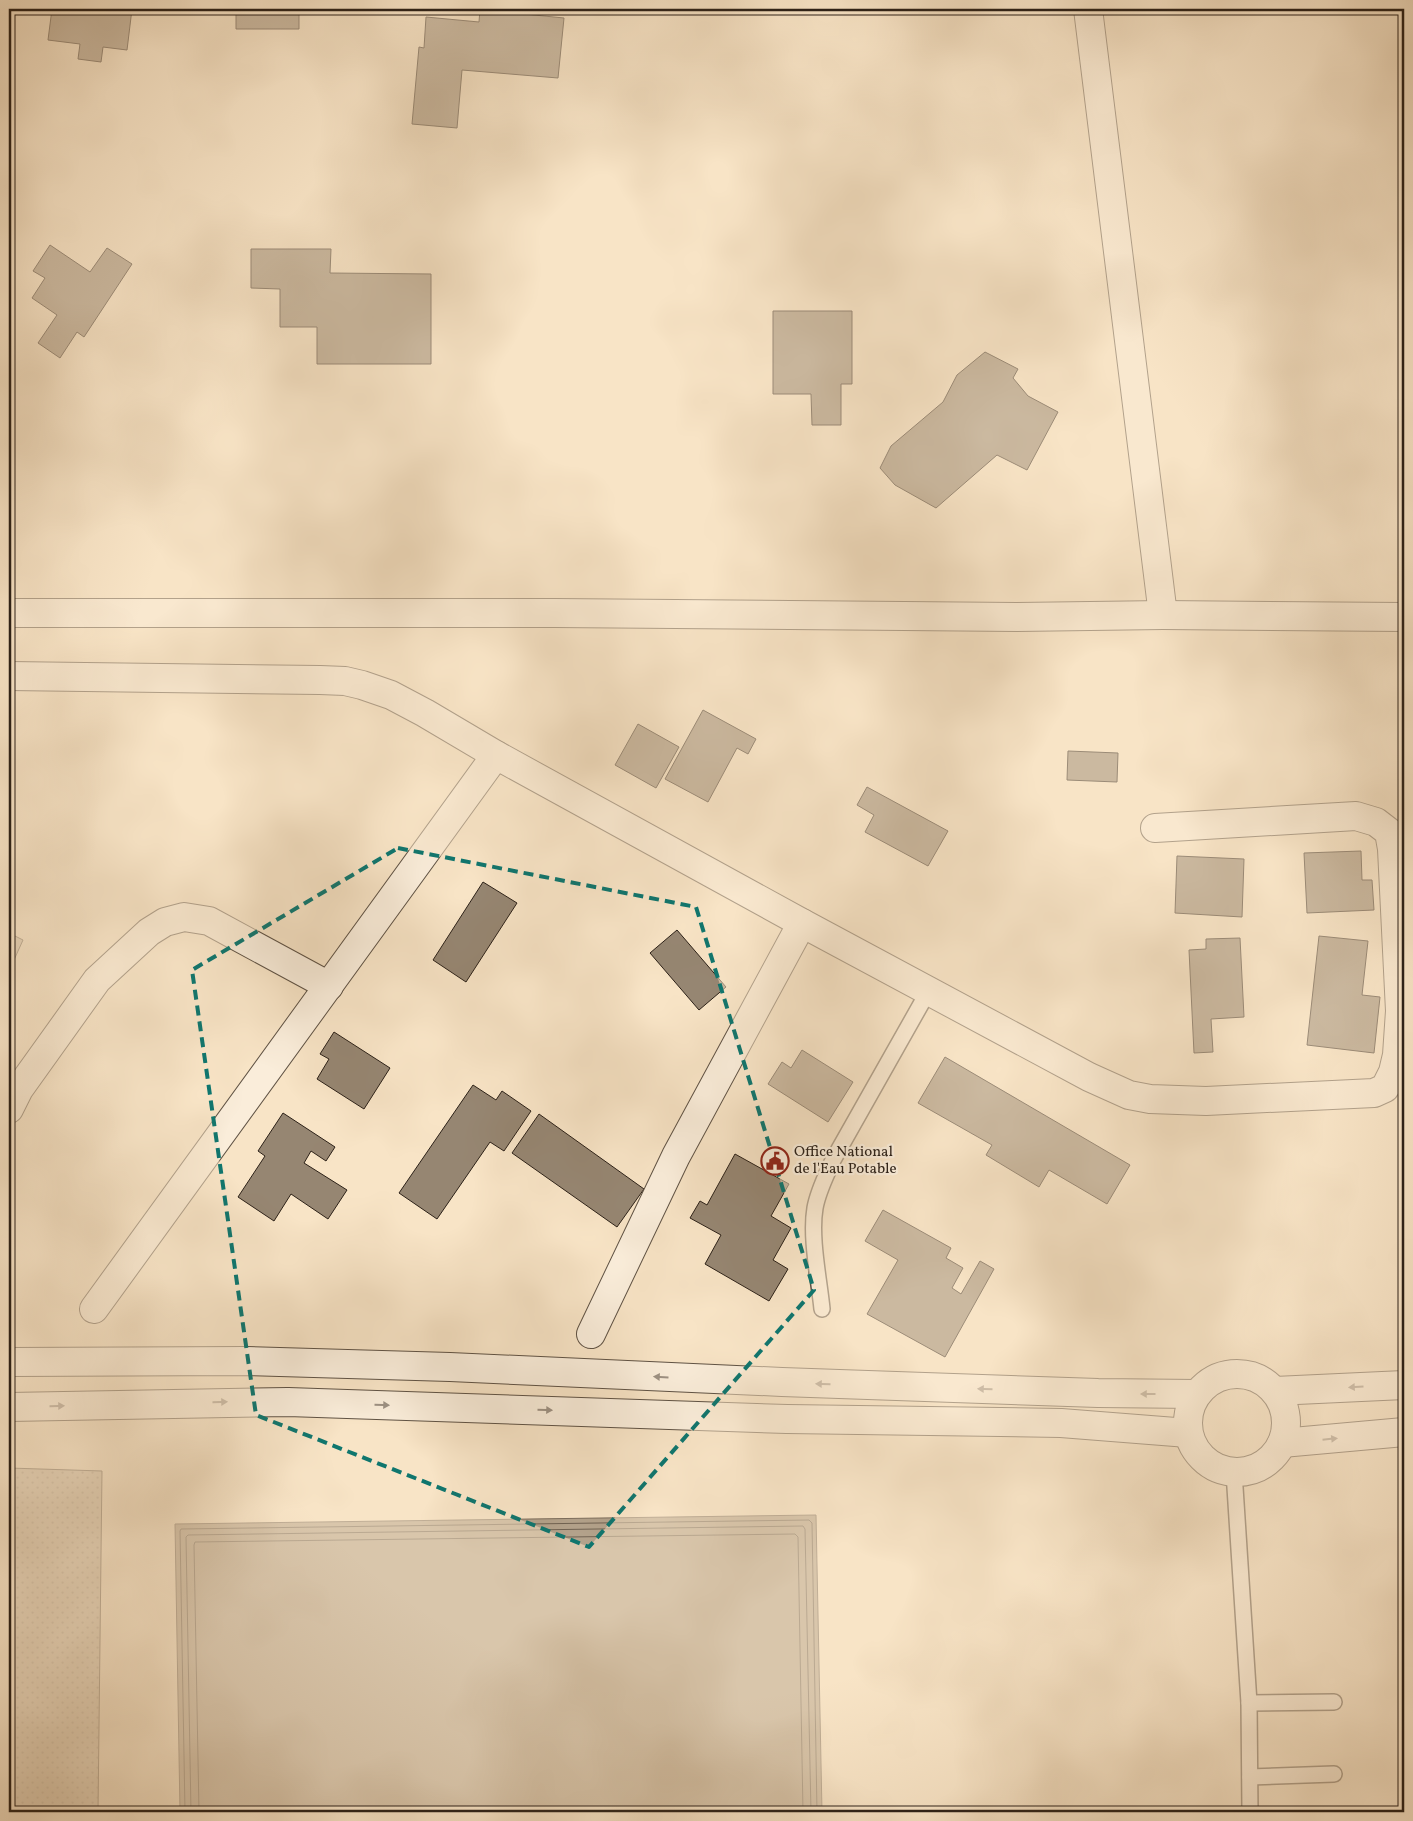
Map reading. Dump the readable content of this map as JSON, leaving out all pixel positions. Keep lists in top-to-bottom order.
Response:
{
  "places": {
    "public building": ["Office National de l'Eau Potable"]
  }
}
